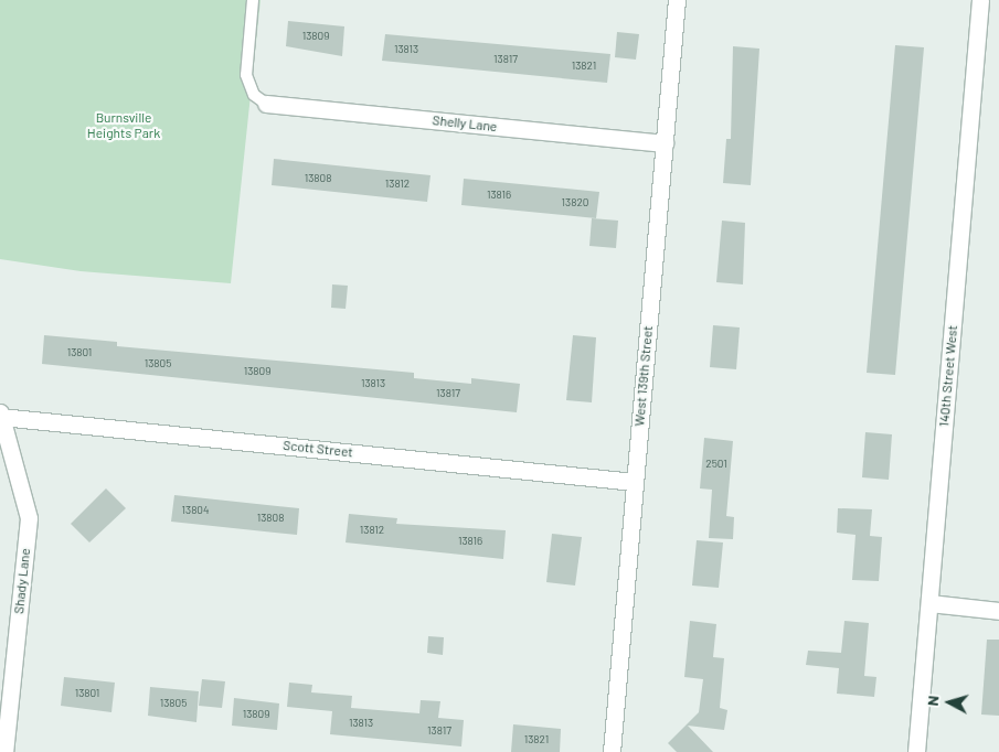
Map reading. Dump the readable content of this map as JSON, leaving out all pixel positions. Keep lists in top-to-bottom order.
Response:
{
  "streets": {
    "street": [
      "Shelly Lane",
      "West 139th Street",
      "140th Street West",
      "Scott Street",
      "Shady Lane"
    ]
  },
  "crossings": [
    ["Shelly Lane", "West 139th Street"],
    ["West 139th Street", "Scott Street"],
    ["Scott Street", "Shady Lane"]
  ],
  "parks": ["Burnsville Heights Park"],
  "house_numbers": [
    "13809",
    "13813",
    "13817",
    "13821",
    "13808",
    "13812",
    "13816",
    "13820",
    "13801",
    "13805",
    "13809",
    "13813",
    "13817",
    "2501",
    "13804",
    "13808",
    "13812",
    "13816",
    "13801",
    "13805",
    "13809",
    "13813",
    "13817",
    "13821"
  ],
  "north": "left"
}
